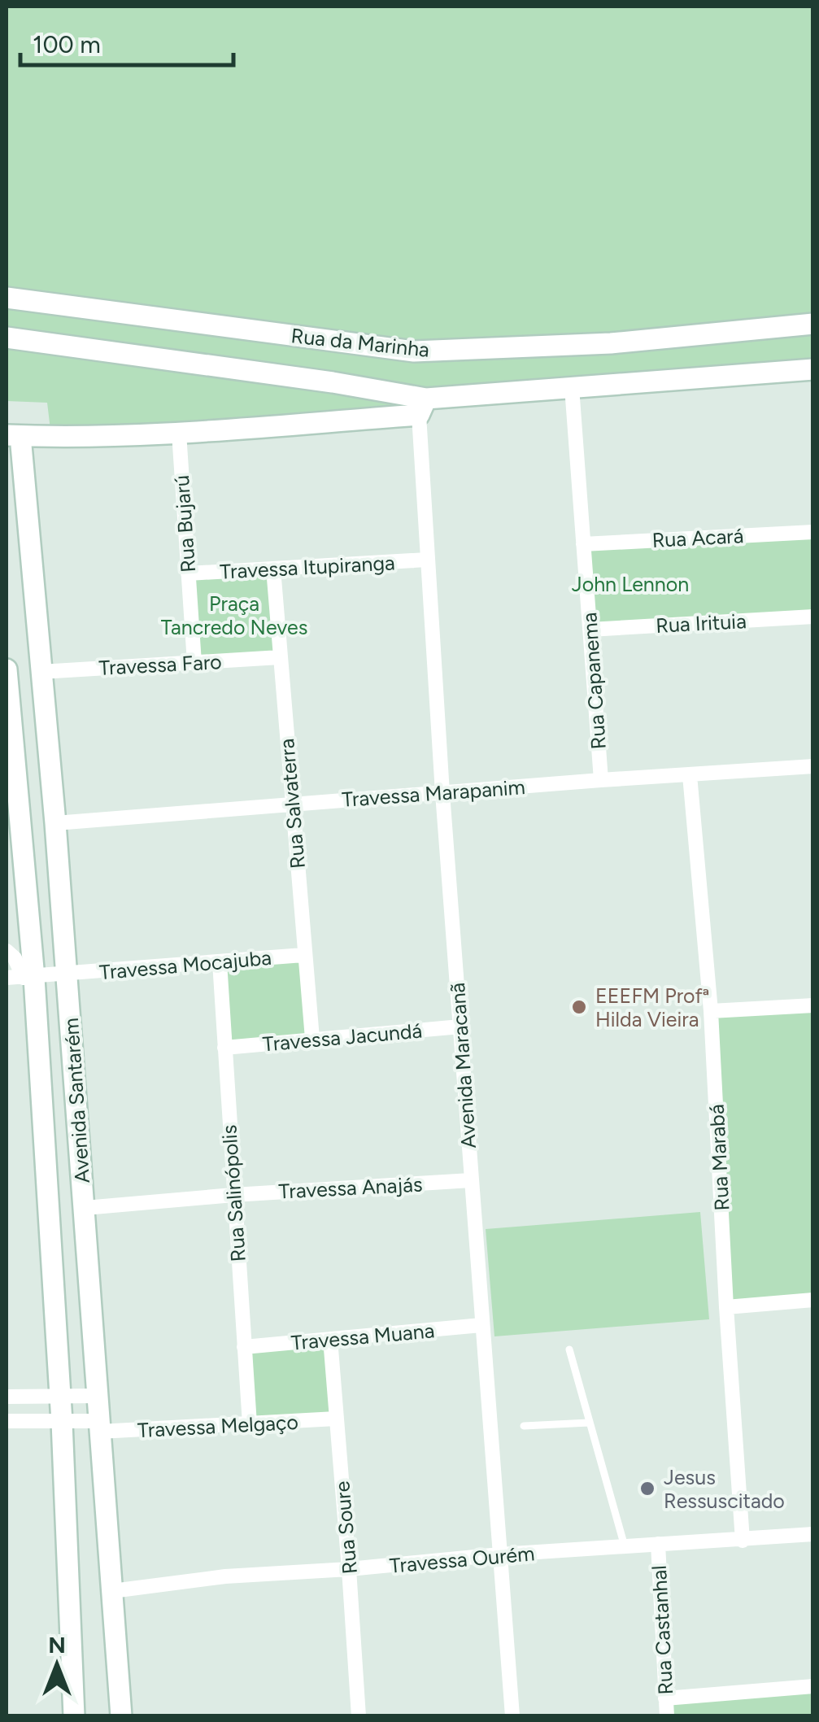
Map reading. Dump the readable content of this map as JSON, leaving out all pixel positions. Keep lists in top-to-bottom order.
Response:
{
  "streets": {
    "street": [
      "Rua da Marinha",
      "Rua Bujarú",
      "Rua Acará",
      "Travessa Itupiranga",
      "Rua Irituia",
      "Travessa Faro",
      "Rua Capanema",
      "Travessa Marapanim",
      "Rua Salvaterra",
      "Travessa Mocajuba",
      "Travessa Jacundá",
      "Avenida Maracanã",
      "Avenida Santarém",
      "Rua Marabá",
      "Travessa Anajás",
      "Rua Salinópolis",
      "Travessa Muana",
      "Travessa Melgaço",
      "Rua Soure",
      "Travessa Ourém",
      "Rua Castanhal"
    ]
  },
  "crossings": [
    ["Rua da Marinha", "Rua Bujarú"],
    ["Rua da Marinha", "Rua Capanema"],
    ["Rua da Marinha", "Avenida Maracanã"],
    ["Rua da Marinha", "Avenida Santarém"],
    ["Rua Bujarú", "Travessa Itupiranga"],
    ["Rua Bujarú", "Travessa Faro"],
    ["Rua Acará", "Rua Capanema"],
    ["Travessa Itupiranga", "Rua Salvaterra"],
    ["Travessa Itupiranga", "Avenida Maracanã"],
    ["Rua Irituia", "Rua Capanema"],
    ["Travessa Faro", "Rua Salvaterra"],
    ["Travessa Faro", "Avenida Santarém"],
    ["Rua Capanema", "Travessa Marapanim"],
    ["Travessa Marapanim", "Rua Salvaterra"],
    ["Travessa Marapanim", "Avenida Maracanã"],
    ["Travessa Marapanim", "Avenida Santarém"],
    ["Travessa Marapanim", "Rua Marabá"],
    ["Rua Salvaterra", "Travessa Mocajuba"],
    ["Rua Salvaterra", "Travessa Jacundá"],
    ["Travessa Mocajuba", "Avenida Santarém"],
    ["Travessa Mocajuba", "Rua Salinópolis"],
    ["Travessa Jacundá", "Avenida Maracanã"],
    ["Travessa Jacundá", "Rua Salinópolis"],
    ["Avenida Maracanã", "Travessa Anajás"],
    ["Avenida Maracanã", "Travessa Muana"],
    ["Avenida Maracanã", "Travessa Ourém"],
    ["Avenida Santarém", "Travessa Anajás"],
    ["Avenida Santarém", "Travessa Melgaço"],
    ["Avenida Santarém", "Travessa Ourém"],
    ["Rua Marabá", "Travessa Ourém"],
    ["Travessa Anajás", "Rua Salinópolis"],
    ["Rua Salinópolis", "Travessa Muana"],
    ["Rua Salinópolis", "Travessa Melgaço"],
    ["Travessa Muana", "Rua Soure"],
    ["Travessa Melgaço", "Rua Soure"],
    ["Rua Soure", "Travessa Ourém"],
    ["Travessa Ourém", "Rua Castanhal"]
  ],
  "parks": ["John Lennon", "Praça Tancredo Neves"],
  "places": ["EEEFM Profª Hilda Vieira", "Jesus Ressuscitado"],
  "scale_bar": "100 m",
  "north": "top"
}
